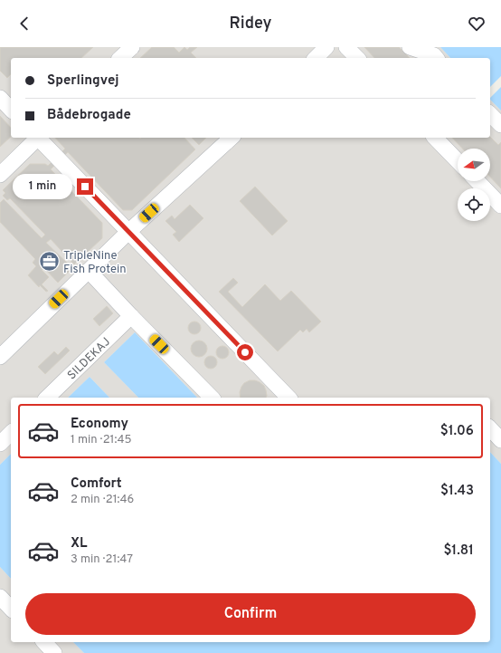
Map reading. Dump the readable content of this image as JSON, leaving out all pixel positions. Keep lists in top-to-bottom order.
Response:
{
  "streets": {
    "street": ["SILDEKAJ"]
  },
  "places": {
    "office": ["TripleNine Fish Protein"]
  },
  "north": "left",
  "page": {
    "header": "Ridey",
    "banner": ["Sperlingvej", "Bådebrogade"],
    "bubble": "1 min",
    "list": [
      {
        "name": "Economy",
        "note": "1 min · 21:45",
        "value": "$1.06"
      },
      {
        "name": "Comfort",
        "note": "2 min · 21:46",
        "value": "$1.43"
      },
      {
        "name": "XL",
        "note": "3 min · 21:47",
        "value": "$1.81"
      }
    ],
    "buttons": "Confirm"
  }
}
